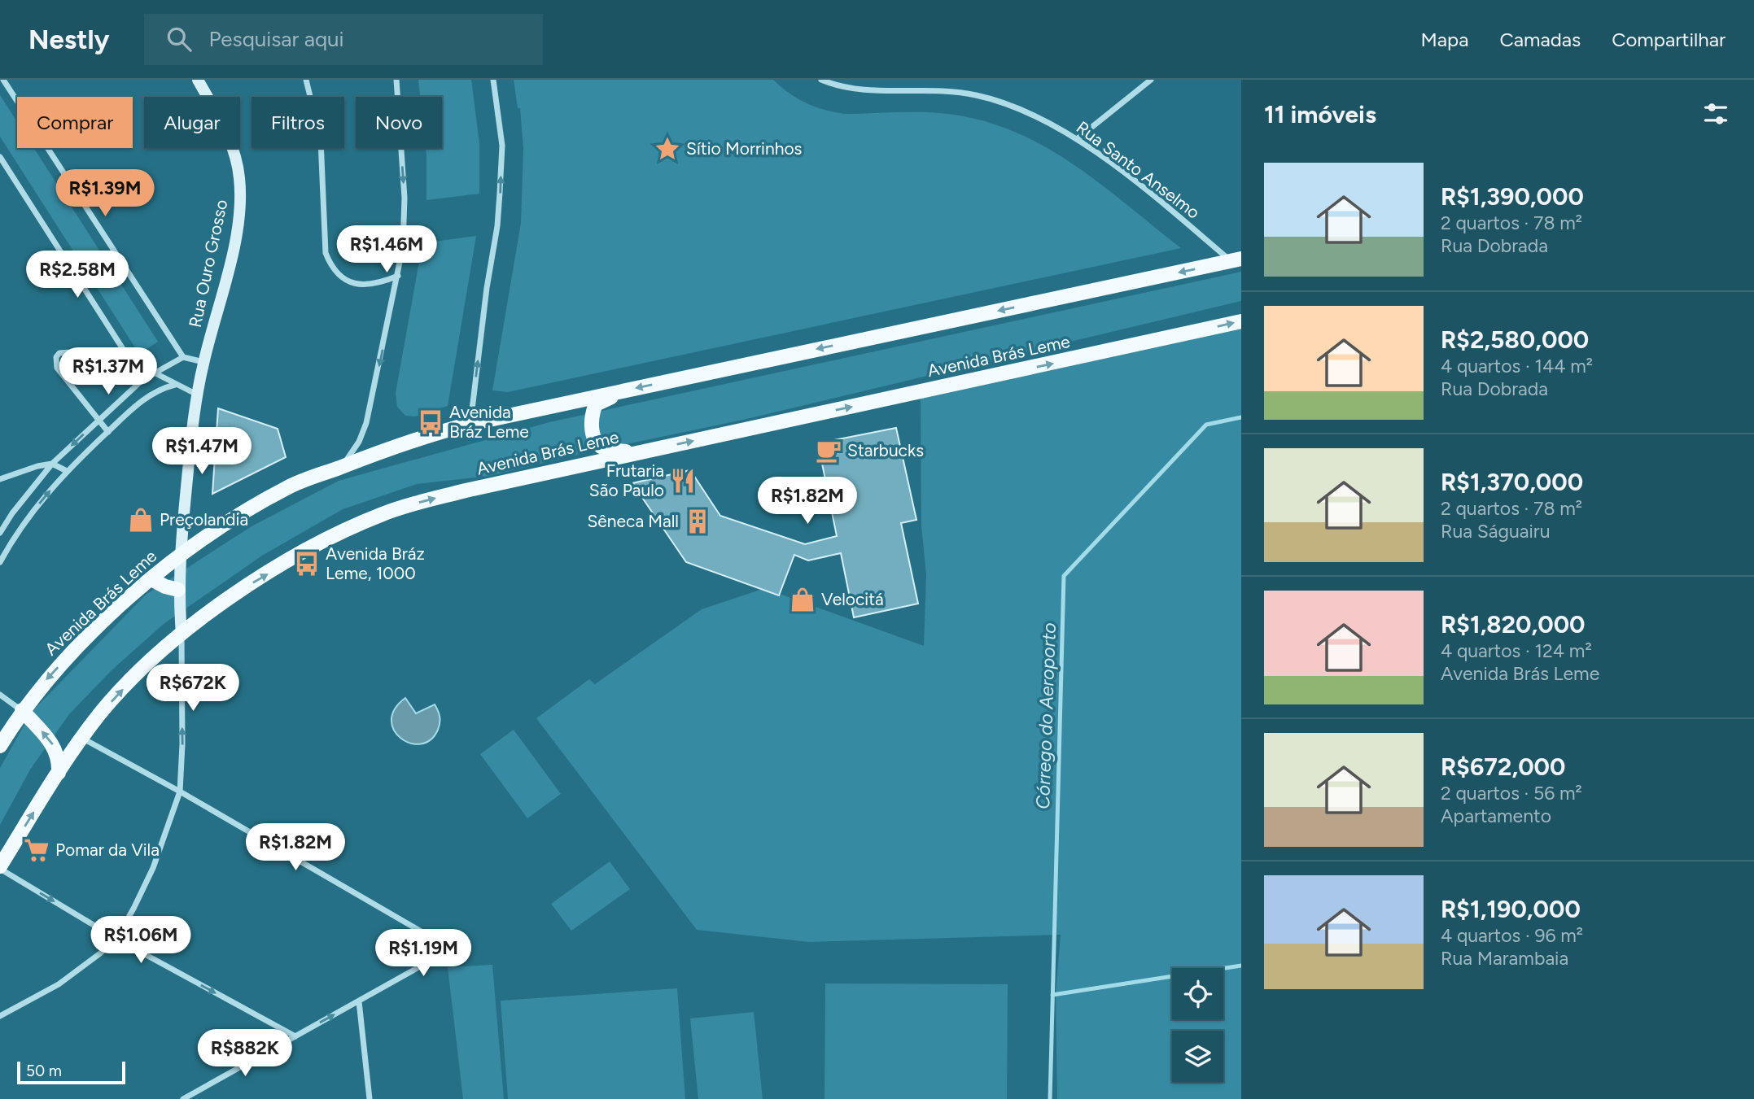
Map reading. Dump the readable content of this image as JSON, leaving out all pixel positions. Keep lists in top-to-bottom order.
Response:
{
  "streets": {
    "main road": ["Avenida Brás Leme"],
    "street": ["Rua Santo Anselmo", "Rua Ouro Grosso"]
  },
  "crossings": [
    ["Rua Santo Anselmo", "Avenida Brás Leme"],
    ["Rua Ouro Grosso", "Avenida Brás Leme"]
  ],
  "water": ["Córrego do Aeroporto"],
  "places": {
    "place": ["Sítio Morrinhos"],
    "bus stop": ["Avenida Bráz Leme", "Avenida Bráz Leme, 1000"],
    "cafe": ["Starbucks"],
    "restaurant": ["Frutaria São Paulo"],
    "shop": ["Preçolandia", "Velocitá"],
    "building": ["Sêneca Mall"],
    "supermarket": ["Pomar da Vila"]
  },
  "scale_bar": "50 m",
  "page": {
    "header": "Nestly",
    "search": "Pesquisar aqui",
    "nav": ["Mapa", "Camadas", "Compartilhar"],
    "heading": "11 imóveis",
    "chip": [
      "Comprar",
      "Alugar",
      "Filtros",
      "Novo"
    ],
    "list": [
      {
        "name": "R$1,390,000",
        "note": "2 quartos · 78 m² · Rua Dobrada"
      },
      {
        "name": "R$2,580,000",
        "note": "4 quartos · 144 m² · Rua Dobrada"
      },
      {
        "name": "R$1,370,000",
        "note": "2 quartos · 78 m² · Rua Ságuairu"
      },
      {
        "name": "R$1,820,000",
        "note": "4 quartos · 124 m² · Avenida Brás Leme"
      },
      {
        "name": "R$672,000",
        "note": "2 quartos · 56 m² · Apartamento"
      },
      {
        "name": "R$1,190,000",
        "note": "4 quartos · 96 m² · Rua Marambaia"
      }
    ],
    "price": [
      "R$1.39M",
      "R$1.46M",
      "R$2.58M",
      "R$1.37M",
      "R$1.47M",
      "R$1.82M",
      "R$672K",
      "R$1.82M",
      "R$1.06M",
      "R$1.19M",
      "R$882K"
    ],
    "scale": "50 m"
  }
}
